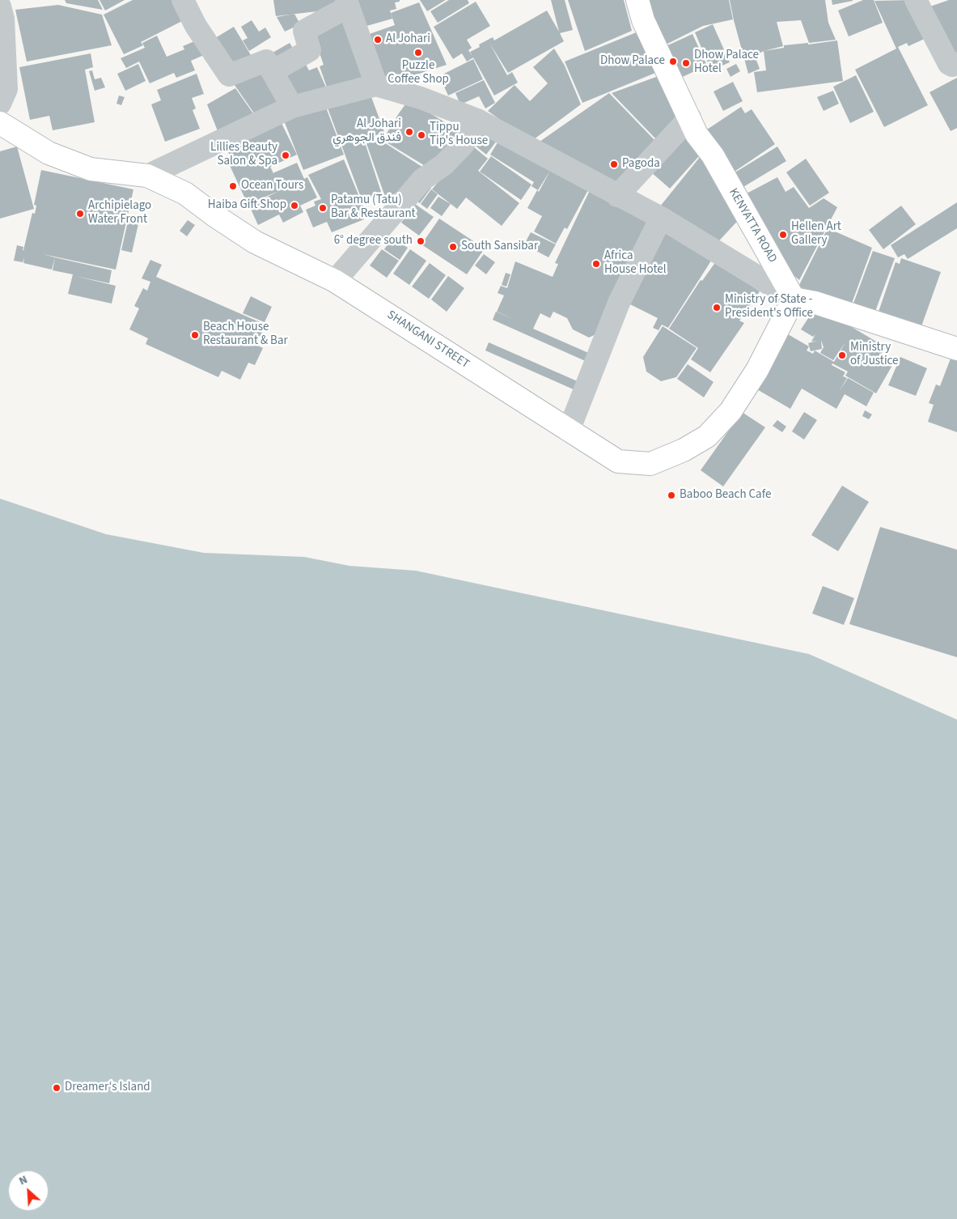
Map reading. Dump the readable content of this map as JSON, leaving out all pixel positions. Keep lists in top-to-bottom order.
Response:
{
  "streets": {
    "main road": ["KENYATTA ROAD", "SHANGANI STREET"]
  },
  "crossings": [
    ["KENYATTA ROAD", "SHANGANI STREET"]
  ],
  "places": [
    "Al Johari",
    "Puzzle Coffee Shop",
    "Dhow Palace",
    "Dhow Palace Hotel",
    "Al Johari فندق الجوهري",
    "Tippu Tip's House",
    "Lillies Beauty Salon & Spa",
    "Pagoda",
    "Ocean Tours",
    "Haiba Gift Shop",
    "Patamu (Tatu) Bar & Restaurant",
    "Archipielago Water Front",
    "Hellen Art Gallery",
    "6° degree south",
    "South Sansibar",
    "Africa House Hotel",
    "Ministry of State - President's Office",
    "Beach House Restaurant & Bar",
    "Ministry of Justice",
    "Baboo Beach Cafe",
    "Dreamer‘s Island"
  ],
  "north": "top left"
}
